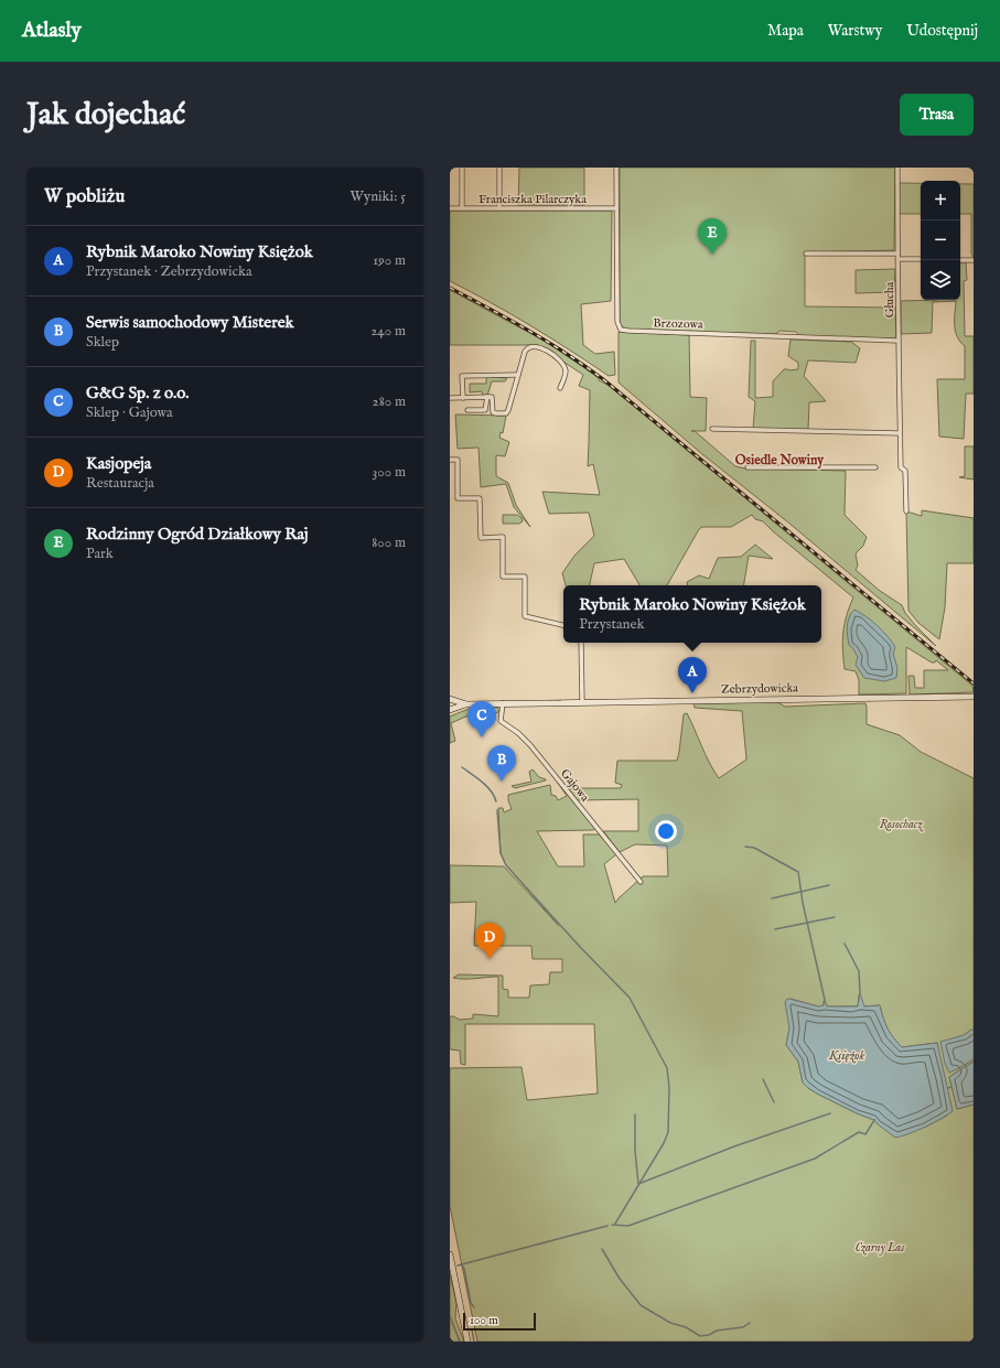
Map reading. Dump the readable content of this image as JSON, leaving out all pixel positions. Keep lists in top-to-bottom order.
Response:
{
  "streets": {
    "street": [
      "Franciszka Pilarczyka",
      "Głucha",
      "Brzozowa",
      "Zebrzydowicka",
      "Gajowa"
    ]
  },
  "crossings": [
    ["Franciszka Pilarczyka", "Brzozowa"],
    ["Głucha", "Brzozowa"],
    ["Zebrzydowicka", "Gajowa"]
  ],
  "districts": ["Osiedle Nowiny"],
  "water": ["Księżok"],
  "parks": ["Rosochacz", "Czarny Las"],
  "scale_bar": "100 m",
  "page": {
    "header": "Atlasly",
    "nav": ["Mapa", "Warstwy", "Udostępnij"],
    "buttons": "Trasa",
    "title": "Jak dojechać",
    "heading": ["W pobliżu", "Wyniki: 5"],
    "map_buttons": ["+", "−"],
    "pins": [
      "E",
      "A",
      "C",
      "B",
      "D"
    ],
    "list": [
      {
        "mark": "A",
        "name": "Rybnik Maroko Nowiny Księżok",
        "note": "Przystanek · Zebrzydowicka",
        "value": "190 m"
      },
      {
        "mark": "B",
        "name": "Serwis samochodowy Misterek",
        "note": "Sklep",
        "value": "240 m"
      },
      {
        "mark": "C",
        "name": "G&G Sp. z o.o.",
        "note": "Sklep · Gajowa",
        "value": "280 m"
      },
      {
        "mark": "D",
        "name": "Kasjopeja",
        "note": "Restauracja",
        "value": "300 m"
      },
      {
        "mark": "E",
        "name": "Rodzinny Ogród Działkowy Raj",
        "note": "Park",
        "value": "800 m"
      }
    ],
    "popup": ["Rybnik Maroko Nowiny Księżok", "Przystanek"],
    "scale": "100 m"
  }
}
